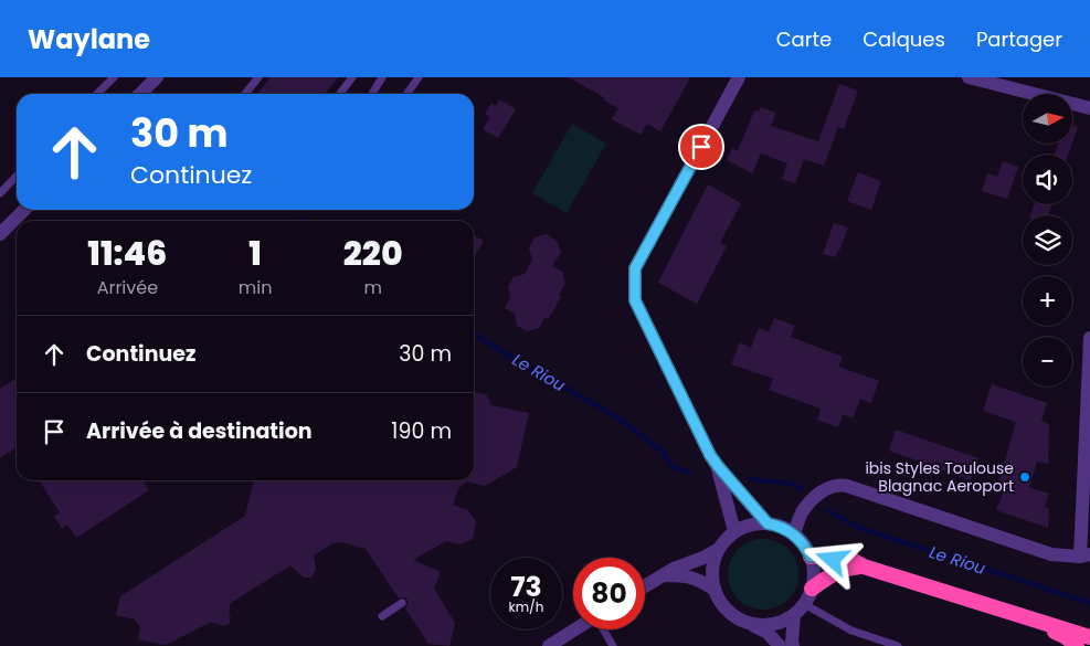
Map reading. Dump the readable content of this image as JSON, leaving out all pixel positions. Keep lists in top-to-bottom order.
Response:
{
  "water": ["Le Riou"],
  "places": ["ibis Styles Toulouse Blagnac Aeroport"],
  "north": "right",
  "page": {
    "header": "Waylane",
    "nav": ["Carte", "Calques", "Partager"],
    "map_buttons": ["+", "−"],
    "turn": ["30 m", "Continuez"],
    "eta": [
      "11:46",
      "Arrivée",
      "1",
      "min",
      "220",
      "m"
    ],
    "list": [
      {
        "name": "Continuez",
        "value": "30 m"
      },
      {
        "name": "Arrivée à destination",
        "value": "190 m"
      }
    ],
    "speed": "73 km/h",
    "limit": "80"
  }
}
